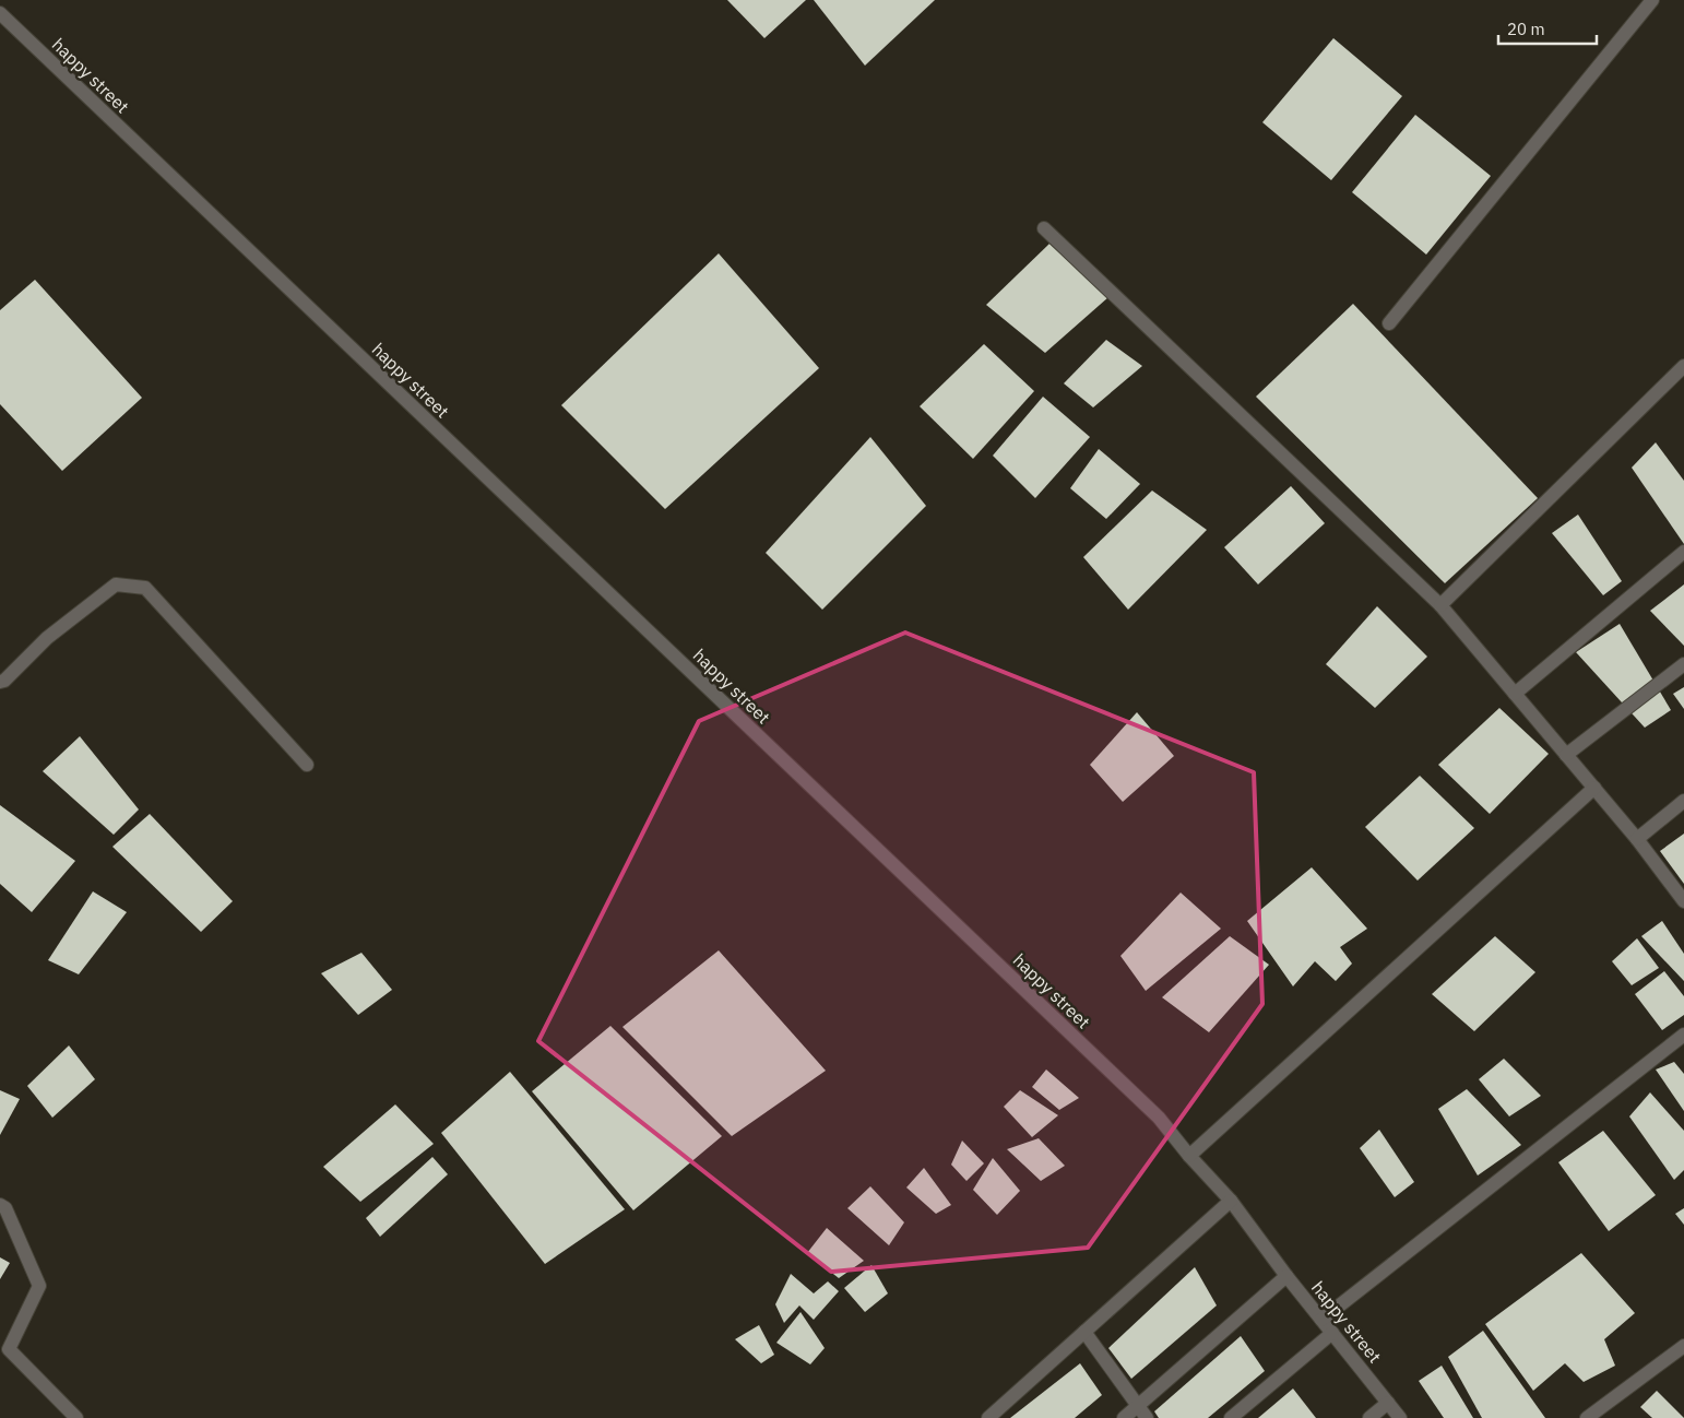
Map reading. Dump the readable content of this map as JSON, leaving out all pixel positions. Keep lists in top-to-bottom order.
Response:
{
  "streets": {
    "street": ["happy street"]
  },
  "scale_bar": "20 m"
}
